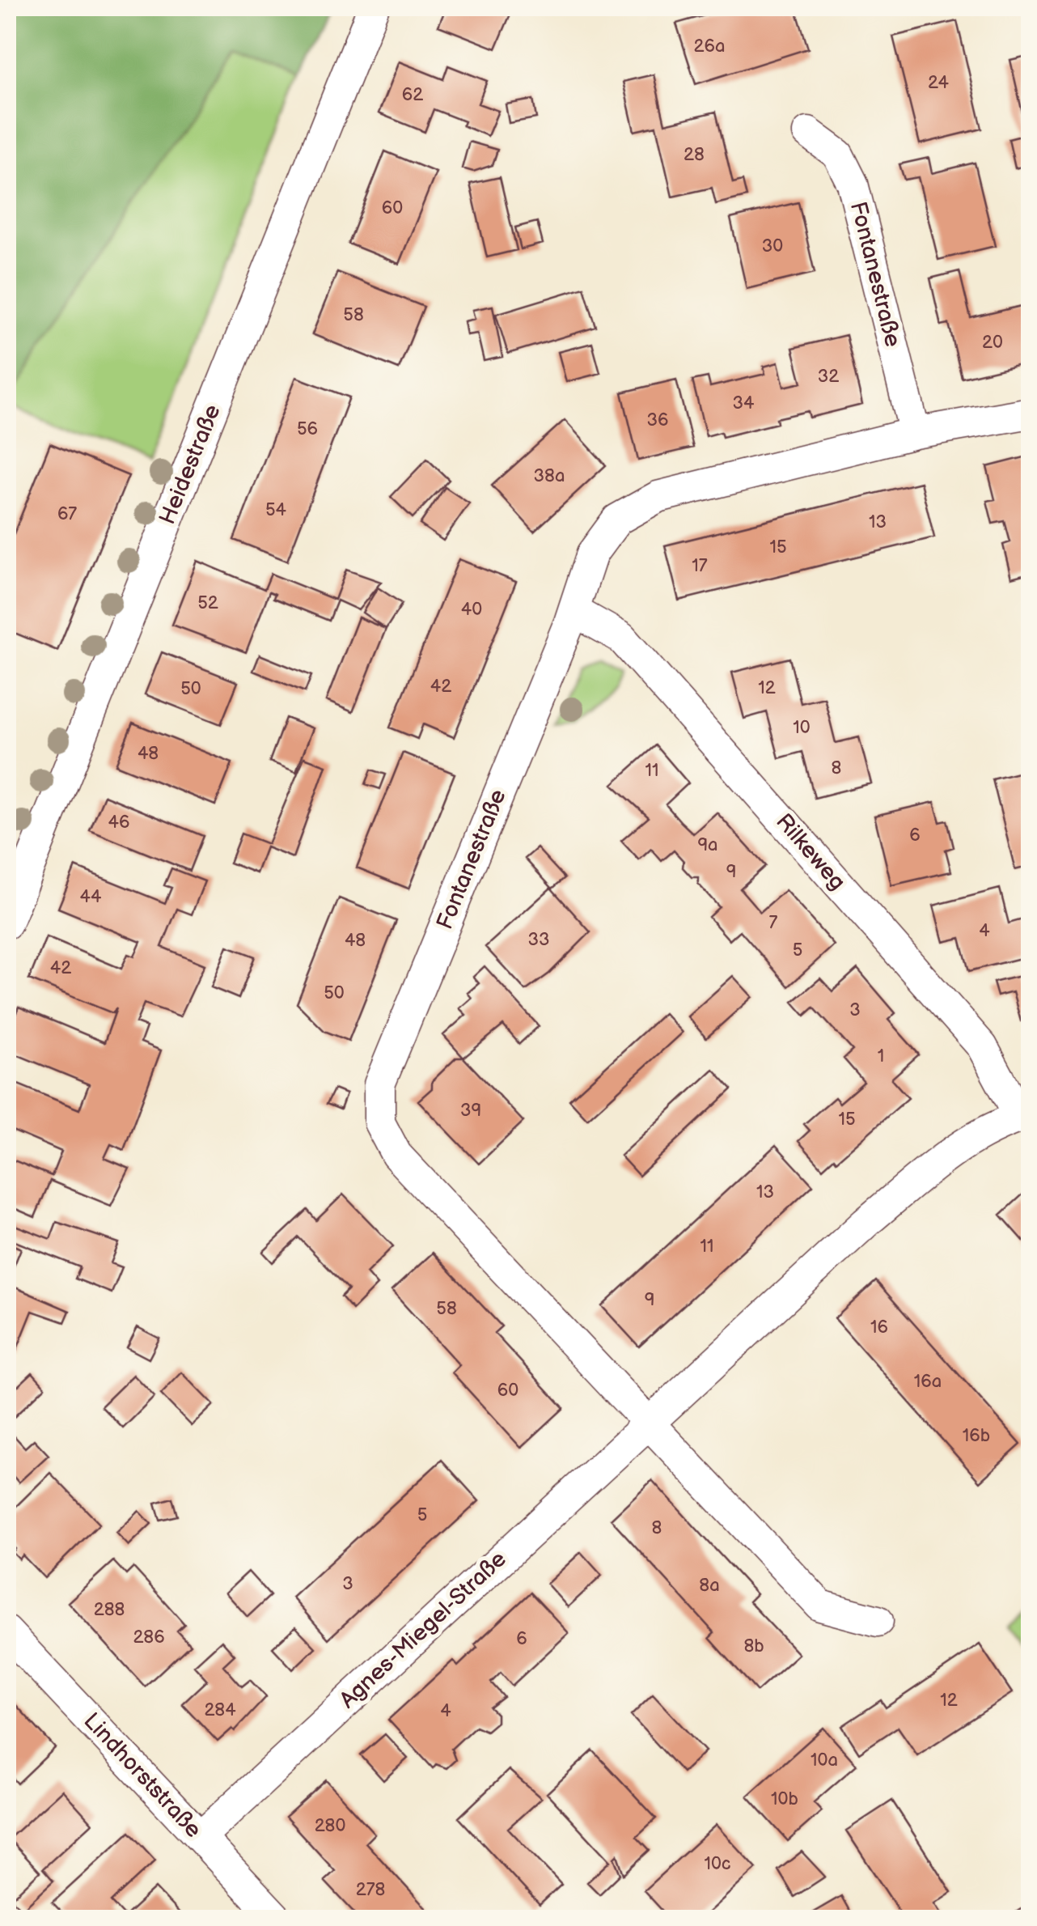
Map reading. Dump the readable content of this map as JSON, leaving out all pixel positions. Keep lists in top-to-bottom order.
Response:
{
  "streets": {
    "street": [
      "Fontanestraße",
      "Heidestraße",
      "Rilkeweg",
      "Agnes-Miegel-Straße",
      "Lindhorststraße"
    ]
  },
  "crossings": [
    ["Fontanestraße", "Rilkeweg"],
    ["Fontanestraße", "Agnes-Miegel-Straße"],
    ["Rilkeweg", "Agnes-Miegel-Straße"],
    ["Agnes-Miegel-Straße", "Lindhorststraße"]
  ],
  "house_numbers": [
    "26a",
    "24",
    "62",
    "28",
    "60",
    "30",
    "58",
    "20",
    "32",
    "34",
    "36",
    "56",
    "38a",
    "54",
    "67",
    "13",
    "15",
    "17",
    "52",
    "40",
    "42",
    "12",
    "50",
    "10",
    "48",
    "8",
    "11",
    "46",
    "6",
    "9a",
    "9",
    "44",
    "7",
    "4",
    "33",
    "48",
    "5",
    "42",
    "50",
    "3",
    "1",
    "39",
    "15",
    "13",
    "11",
    "9",
    "58",
    "16",
    "16a",
    "60",
    "16b",
    "5",
    "8",
    "3",
    "8a",
    "288",
    "286",
    "6",
    "8b",
    "12",
    "284",
    "4",
    "10a",
    "10b",
    "280",
    "10c",
    "278"
  ]
}
